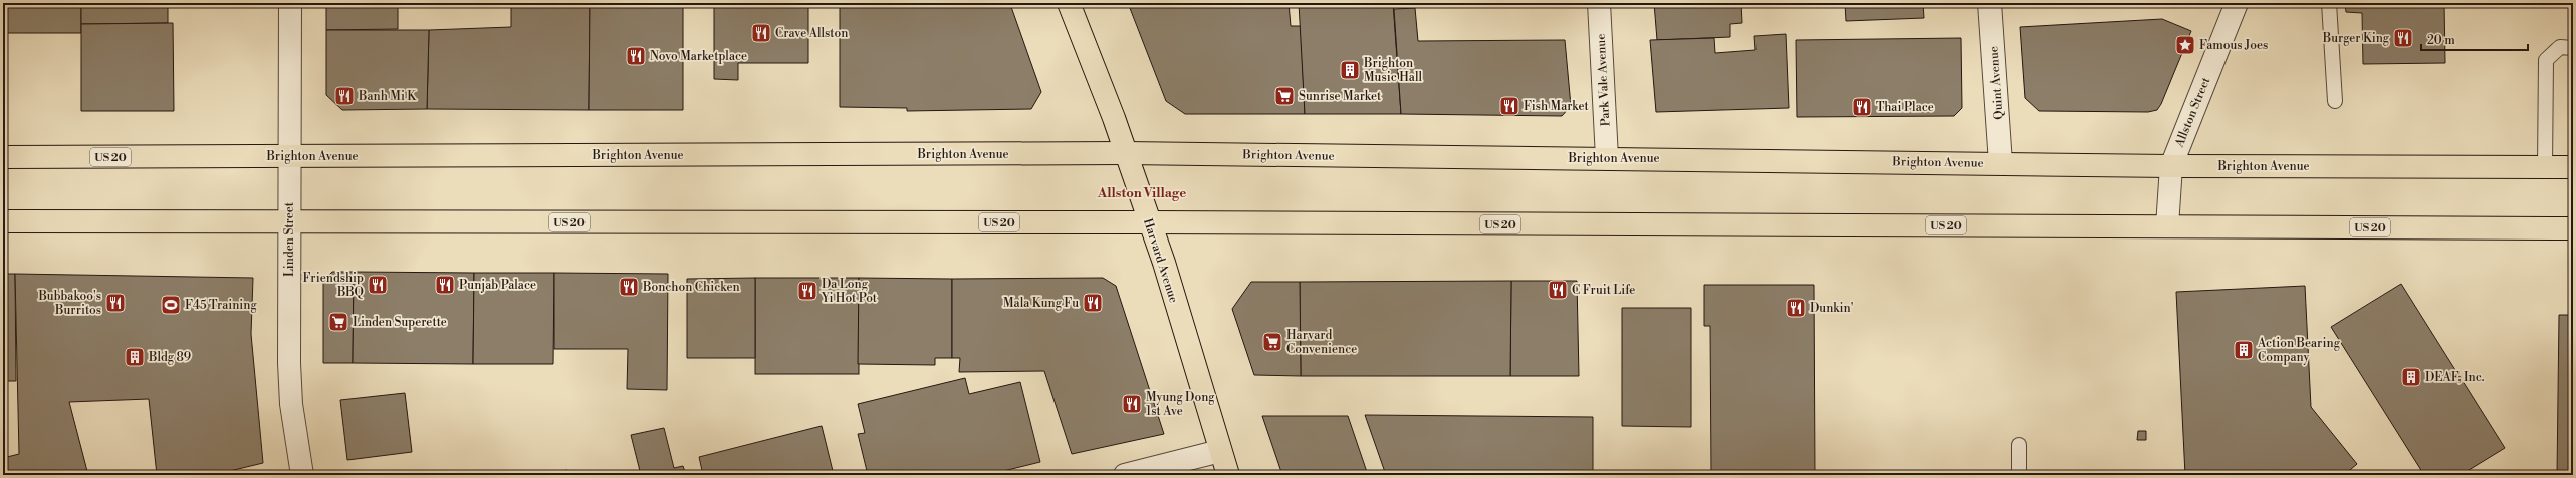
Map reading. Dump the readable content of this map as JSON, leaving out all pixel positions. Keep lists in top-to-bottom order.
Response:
{
  "streets": {
    "main road": ["Brighton Avenue", "US 20", "Harvard Avenue"],
    "street": [
      "Park Vale Avenue",
      "Quint Avenue",
      "Allston Street",
      "Linden Street"
    ]
  },
  "crossings": [
    ["Park Vale Avenue", "Brighton Avenue"],
    ["Quint Avenue", "Brighton Avenue"],
    ["Allston Street", "Brighton Avenue"],
    ["Allston Street", "US 20"],
    ["Brighton Avenue", "Linden Street"],
    ["Brighton Avenue", "Harvard Avenue"],
    ["US 20", "Linden Street"],
    ["US 20", "Harvard Avenue"]
  ],
  "districts": ["Allston Village"],
  "places": {
    "restaurant": [
      "Crave Allston",
      "Burger King",
      "Novo Marketplace",
      "Banh Mi K",
      "Fish Market",
      "Thai Place",
      "Friendship BBQ",
      "Punjab Palace",
      "Bonchon Chicken",
      "C Fruit Life",
      "Da Long Yi Hot Pot",
      "Bubbakoo's Burritos",
      "Mala Kung Fu",
      "Dunkin'",
      "Myung Dong 1st Ave"
    ],
    "place": ["Famous Joes"],
    "building": [
      "Brighton Music Hall",
      "Action Bearing Company",
      "Bldg 89",
      "DEAF, Inc."
    ],
    "supermarket": ["Sunrise Market", "Linden Superette", "Harvard Convenience"],
    "sports": ["F45 Training"]
  },
  "scale_bar": "20 m"
}
